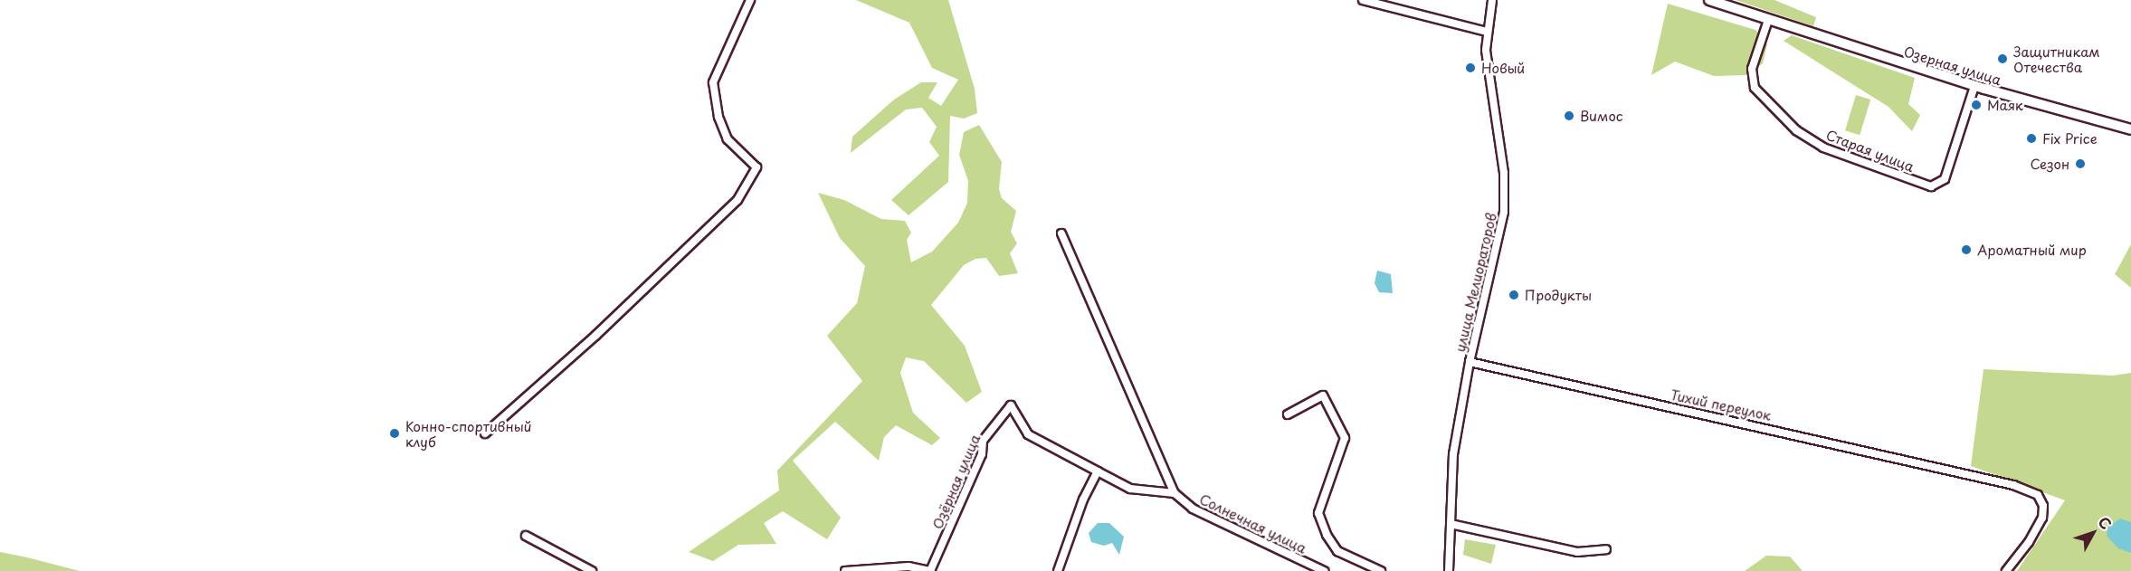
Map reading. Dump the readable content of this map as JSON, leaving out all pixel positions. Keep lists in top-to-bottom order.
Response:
{
  "streets": {
    "main road": ["Озерная улица"],
    "street": [
      "Старая улица",
      "улица Мелиораторов",
      "Тихий переулок",
      "Озёрная улица",
      "Солнечная улица"
    ]
  },
  "crossings": [
    ["Озерная улица", "Старая улица"],
    ["улица Мелиораторов", "Тихий переулок"]
  ],
  "places": [
    "Защитникам Отечества",
    "Новый",
    "Маяк",
    "Вимос",
    "Fix Price",
    "Сезон",
    "Ароматный мир",
    "Продукты",
    "Конно-спортивный клуб"
  ],
  "north": "top right"
}
